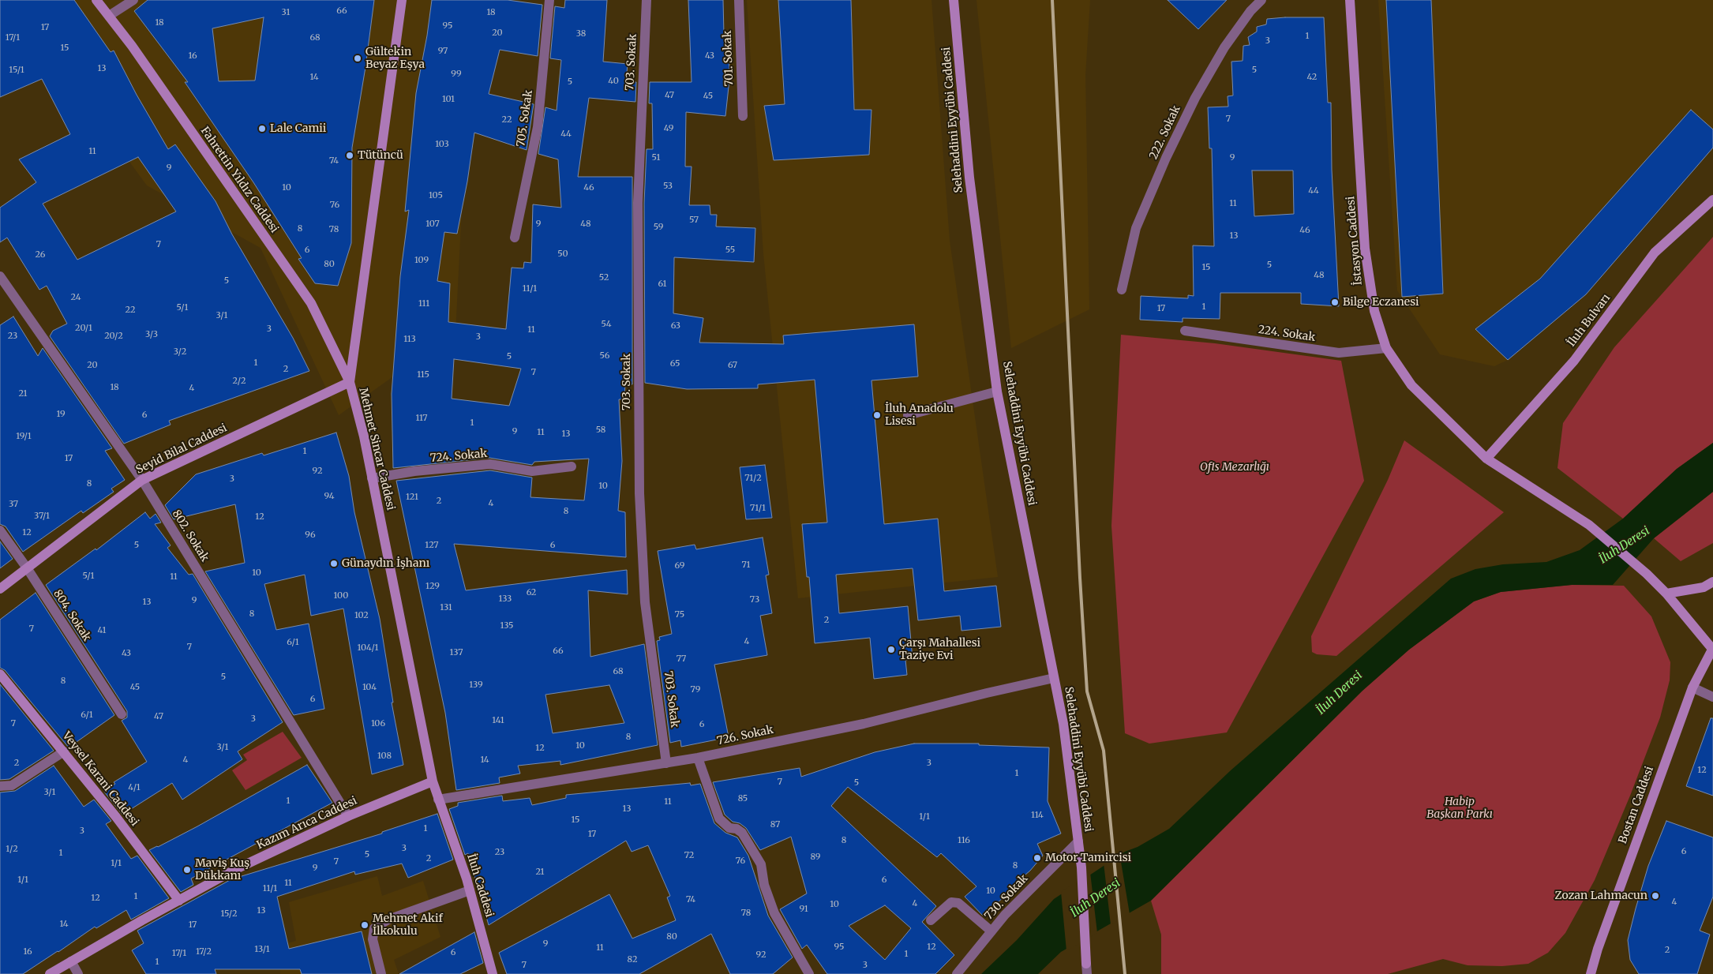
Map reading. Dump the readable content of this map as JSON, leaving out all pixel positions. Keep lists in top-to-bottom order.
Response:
{
  "streets": {
    "street": [
      "701. Sokak",
      "703. Sokak",
      "705. Sokak",
      "Selehaddini Eyyübi Caddesi",
      "222. Sokak",
      "Fahrettin Yıldız Caddesi",
      "İstasyon Caddesi",
      "İluh Bulvarı",
      "224. Sokak",
      "Seyid Bilal Caddesi",
      "Mehmet Sincar Caddesi",
      "724. Sokak",
      "802. Sokak",
      "804. Sokak",
      "726. Sokak",
      "Veysel Karani Caddesi",
      "Bostan Caddesi",
      "Kazım Arıca Caddesi",
      "İluh Caddesi",
      "730. Sokak"
    ]
  },
  "crossings": [
    ["703. Sokak", "726. Sokak"],
    ["Selehaddini Eyyübi Caddesi", "726. Sokak"],
    ["Selehaddini Eyyübi Caddesi", "730. Sokak"],
    ["Fahrettin Yıldız Caddesi", "Seyid Bilal Caddesi"],
    ["Fahrettin Yıldız Caddesi", "Mehmet Sincar Caddesi"],
    ["İstasyon Caddesi", "İluh Bulvarı"],
    ["İstasyon Caddesi", "224. Sokak"],
    ["İstasyon Caddesi", "Bostan Caddesi"],
    ["Seyid Bilal Caddesi", "Mehmet Sincar Caddesi"],
    ["Seyid Bilal Caddesi", "802. Sokak"],
    ["Seyid Bilal Caddesi", "804. Sokak"],
    ["Mehmet Sincar Caddesi", "724. Sokak"],
    ["Mehmet Sincar Caddesi", "726. Sokak"],
    ["Mehmet Sincar Caddesi", "Kazım Arıca Caddesi"],
    ["Mehmet Sincar Caddesi", "İluh Caddesi"],
    ["802. Sokak", "Kazım Arıca Caddesi"],
    ["726. Sokak", "İluh Caddesi"],
    ["Veysel Karani Caddesi", "Kazım Arıca Caddesi"]
  ],
  "water": ["İluh Deresi"],
  "parks": ["Ofis Mezarlığı", "Habip Başkan Parkı"],
  "places": [
    "Gültekin Beyaz Eşya",
    "Lale Camii",
    "Tütüncü",
    "Bilge Eczanesi",
    "İluh Anadolu Lisesi",
    "Günaydın İşhanı",
    "Çarşı Mahallesi Taziye Evi",
    "Motor Tamircisi",
    "Maviş Kuş Dükkanı",
    "Zozan Lahmacun",
    "Mehmet Akif İlkokulu"
  ],
  "house_numbers": [
    "66",
    "31",
    "18",
    "18",
    "95",
    "17",
    "20",
    "38",
    "1",
    "17/1",
    "68",
    "3",
    "15",
    "97",
    "16",
    "43",
    "13",
    "15/1",
    "5",
    "99",
    "14",
    "42",
    "40",
    "5",
    "47",
    "45",
    "101",
    "7",
    "22",
    "49",
    "44",
    "103",
    "11",
    "51",
    "9",
    "74",
    "9",
    "53",
    "10",
    "46",
    "44",
    "105",
    "11",
    "76",
    "57",
    "107",
    "9",
    "48",
    "59",
    "8",
    "78",
    "46",
    "13",
    "7",
    "6",
    "55",
    "50",
    "26",
    "109",
    "80",
    "5",
    "15",
    "48",
    "52",
    "5",
    "61",
    "11/1",
    "24",
    "111",
    "1",
    "5/1",
    "17",
    "22",
    "3/1",
    "54",
    "63",
    "20/1",
    "3",
    "11",
    "3/3",
    "23",
    "20/2",
    "3",
    "113",
    "3/2",
    "56",
    "5",
    "1",
    "65",
    "20",
    "67",
    "2",
    "7",
    "115",
    "2/2",
    "18",
    "4",
    "21",
    "19",
    "6",
    "117",
    "1",
    "58",
    "9",
    "11",
    "13",
    "19/1",
    "1",
    "17",
    "92",
    "71/2",
    "3",
    "8",
    "10",
    "94",
    "121",
    "2",
    "4",
    "37",
    "71/1",
    "8",
    "37/1",
    "12",
    "12",
    "96",
    "5",
    "127",
    "6",
    "71",
    "69",
    "10",
    "5/1",
    "11",
    "129",
    "62",
    "100",
    "133",
    "73",
    "9",
    "13",
    "131",
    "8",
    "75",
    "102",
    "2",
    "135",
    "7",
    "41",
    "4",
    "6/1",
    "7",
    "104/1",
    "66",
    "137",
    "43",
    "77",
    "68",
    "5",
    "8",
    "139",
    "45",
    "104",
    "79",
    "6",
    "6/1",
    "47",
    "3",
    "141",
    "7",
    "106",
    "6",
    "8",
    "10",
    "3/1",
    "12",
    "108",
    "4",
    "14",
    "2",
    "3",
    "12",
    "1",
    "7",
    "5",
    "4/1",
    "3/1",
    "85",
    "1",
    "11",
    "13",
    "114",
    "1/1",
    "15",
    "87",
    "1",
    "3",
    "17",
    "8",
    "116",
    "3",
    "1/2",
    "6",
    "23",
    "1",
    "5",
    "72",
    "89",
    "2",
    "76",
    "7",
    "1/1",
    "8",
    "9",
    "21",
    "1/1",
    "6",
    "11",
    "11/1",
    "10",
    "1",
    "12",
    "74",
    "4",
    "4",
    "10",
    "91",
    "13",
    "78",
    "15/2",
    "14",
    "17",
    "80",
    "9",
    "95",
    "12",
    "11",
    "13/1",
    "2",
    "16",
    "17/2",
    "6",
    "17/1",
    "1",
    "92",
    "82",
    "1",
    "7",
    "3"
  ]
}
